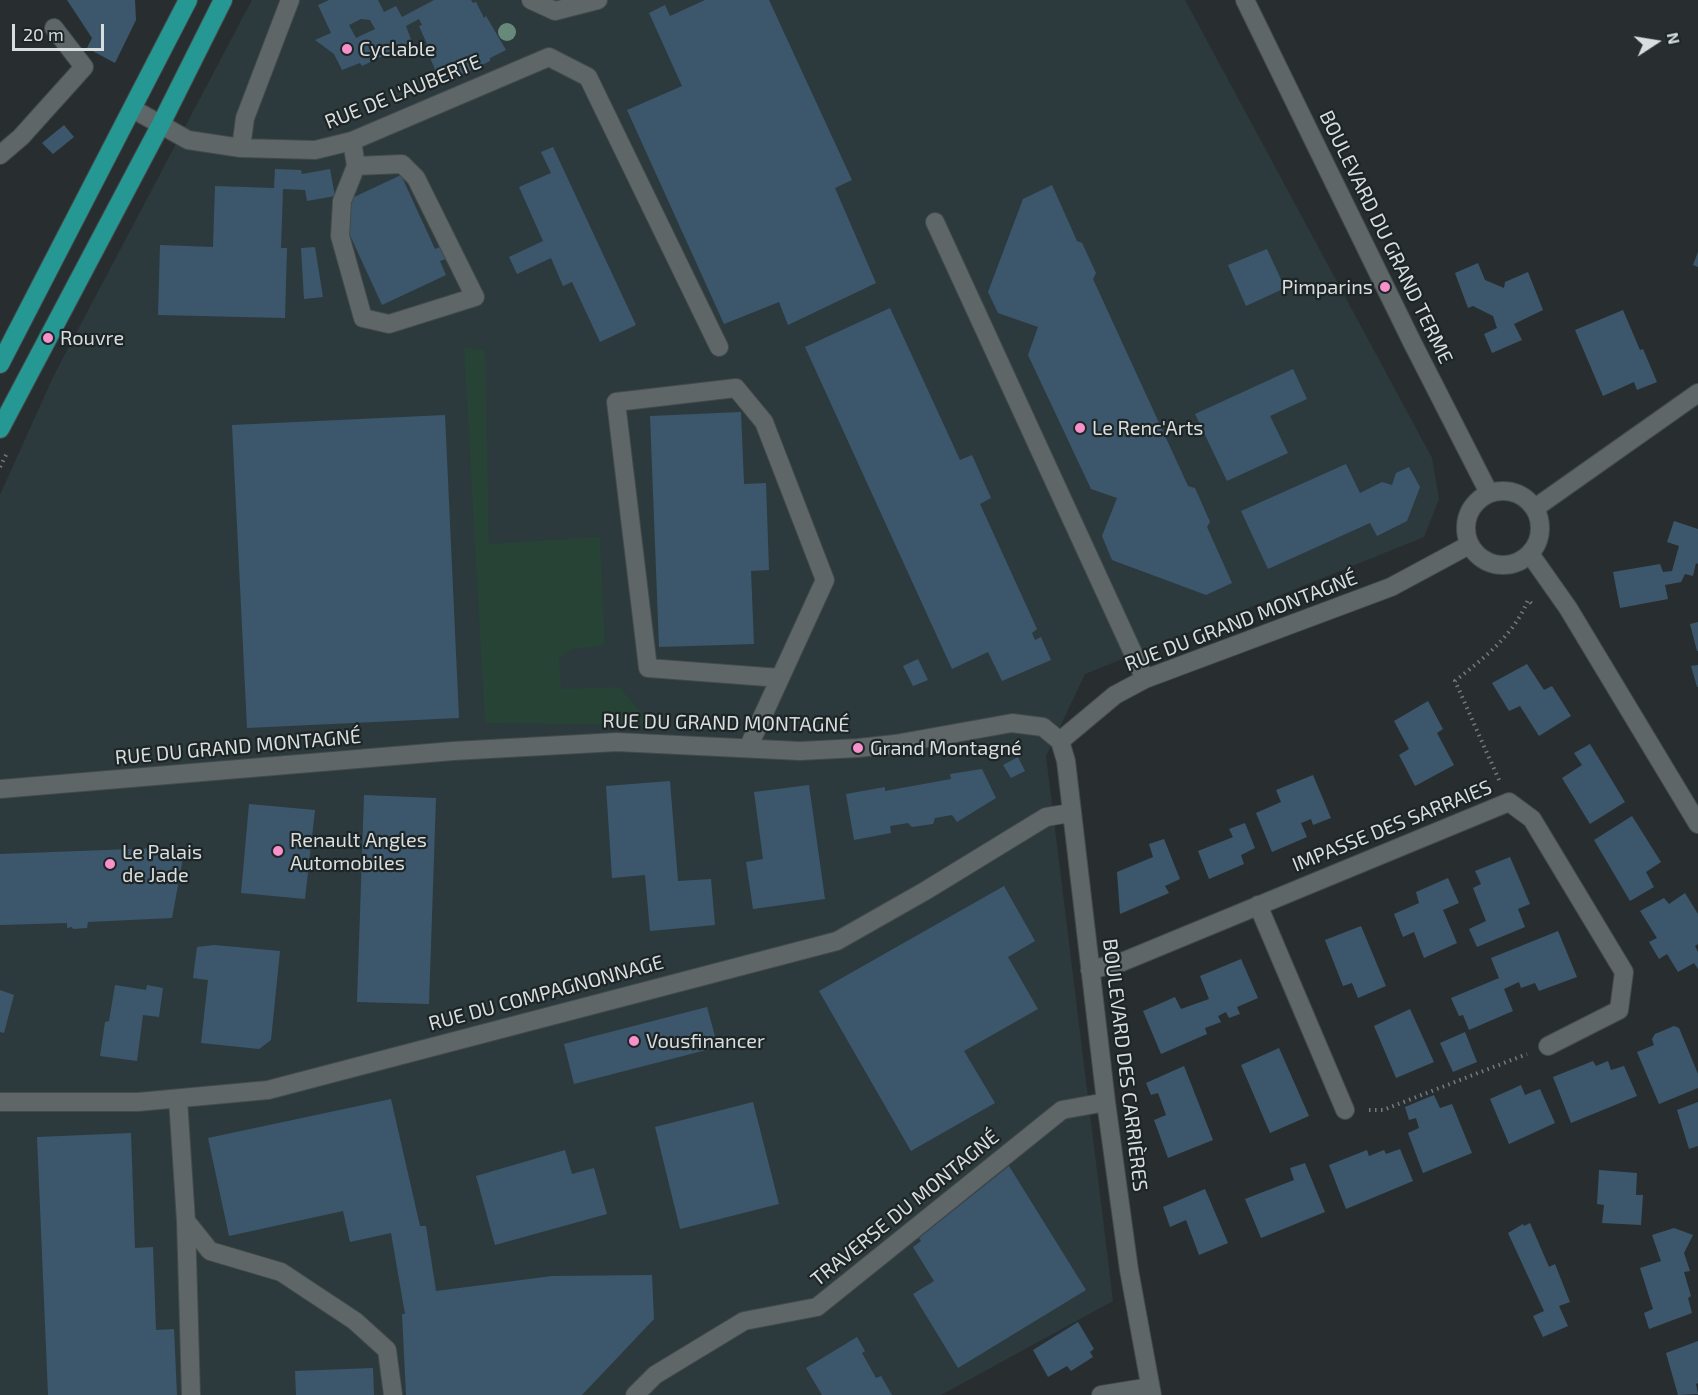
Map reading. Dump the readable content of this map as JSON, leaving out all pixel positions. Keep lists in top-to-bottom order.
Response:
{
  "streets": {
    "street": [
      "RUE DE L'AUBERTE",
      "BOULEVARD DU GRAND TERME",
      "RUE DU GRAND MONTAGNÉ",
      "IMPASSE DES SARRAIES",
      "RUE DU COMPAGNONNAGE",
      "BOULEVARD DES CARRIÈRES",
      "TRAVERSE DU MONTAGNÉ"
    ]
  },
  "crossings": [
    ["BOULEVARD DU GRAND TERME", "RUE DU GRAND MONTAGNÉ"],
    ["RUE DU GRAND MONTAGNÉ", "BOULEVARD DES CARRIÈRES"],
    ["IMPASSE DES SARRAIES", "BOULEVARD DES CARRIÈRES"],
    ["RUE DU COMPAGNONNAGE", "BOULEVARD DES CARRIÈRES"],
    ["BOULEVARD DES CARRIÈRES", "TRAVERSE DU MONTAGNÉ"]
  ],
  "places": [
    "Cyclable",
    "Pimparins",
    "Rouvre",
    "Le Renc'Arts",
    "Grand Montagné",
    "Renault Angles Automobiles",
    "Le Palais de Jade",
    "Vousfinancer"
  ],
  "scale_bar": "20 m",
  "north": "right"
}
